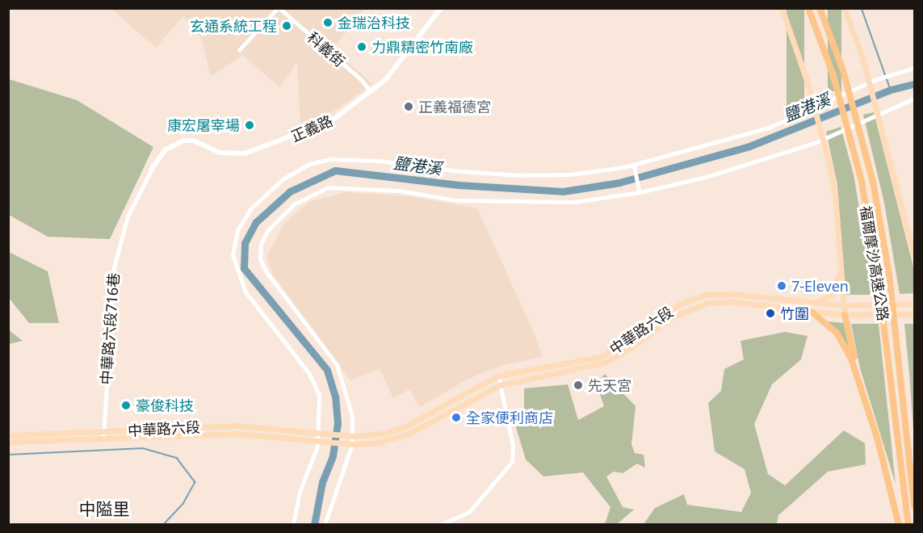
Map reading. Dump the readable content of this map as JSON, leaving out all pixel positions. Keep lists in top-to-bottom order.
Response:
{
  "streets": {
    "highway": ["福爾摩沙高速公路"],
    "main road": ["中華路六段"],
    "street": ["科義街", "正義路", "中華路六段716巷"]
  },
  "crossings": [
    ["科義街", "正義路"],
    ["正義路", "中華路六段716巷"],
    ["中華路六段716巷", "中華路六段"]
  ],
  "districts": ["中隘里"],
  "water": ["鹽港溪"],
  "places": [
    "金瑞治科技",
    "玄通系統工程",
    "力鼎精密竹南廠",
    "正義福德宮",
    "康宏屠宰場",
    "7-Eleven",
    "竹圍",
    "先天宮",
    "豪俊科技",
    "全家便利商店"
  ]
}
